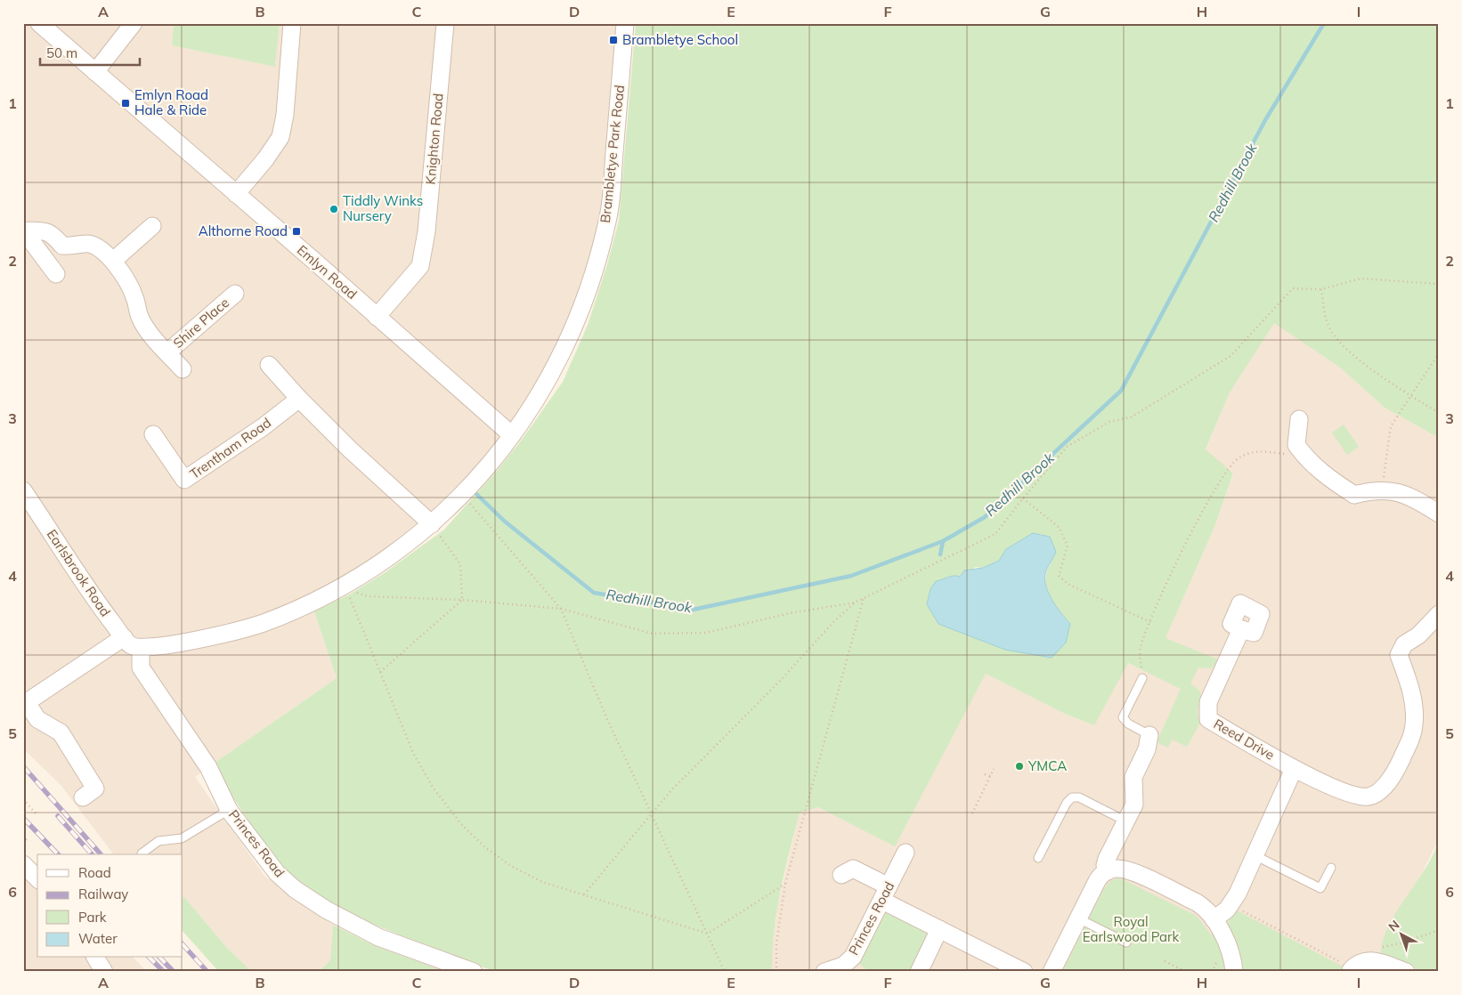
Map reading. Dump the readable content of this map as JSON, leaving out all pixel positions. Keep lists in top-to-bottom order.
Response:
{
  "streets": {
    "street": [
      "Knighton Road",
      "Brambletye Park Road",
      "Emlyn Road",
      "Shire Place",
      "Trentham Road",
      "Earlsbrook Road",
      "Reed Drive",
      "Princes Road"
    ]
  },
  "crossings": [
    ["Knighton Road", "Emlyn Road"],
    ["Brambletye Park Road", "Emlyn Road"],
    ["Brambletye Park Road", "Earlsbrook Road"],
    ["Brambletye Park Road", "Princes Road"],
    ["Earlsbrook Road", "Princes Road"]
  ],
  "water": ["Redhill Brook"],
  "parks": ["Royal Earlswood Park"],
  "places": {
    "transit": ["Brambletye School", "Emlyn Road Hale & Ride", "Althorne Road"],
    "other": ["Tiddly Winks Nursery", "YMCA"]
  },
  "legend": [
    "Road",
    "Railway",
    "Park",
    "Water"
  ],
  "scale_bar": "50 m",
  "north": "top left",
  "grid": {
    "columns": [
      "A",
      "B",
      "C",
      "D",
      "E",
      "F",
      "G",
      "H",
      "I"
    ],
    "rows": [
      "1",
      "2",
      "3",
      "4",
      "5",
      "6"
    ]
  }
}
